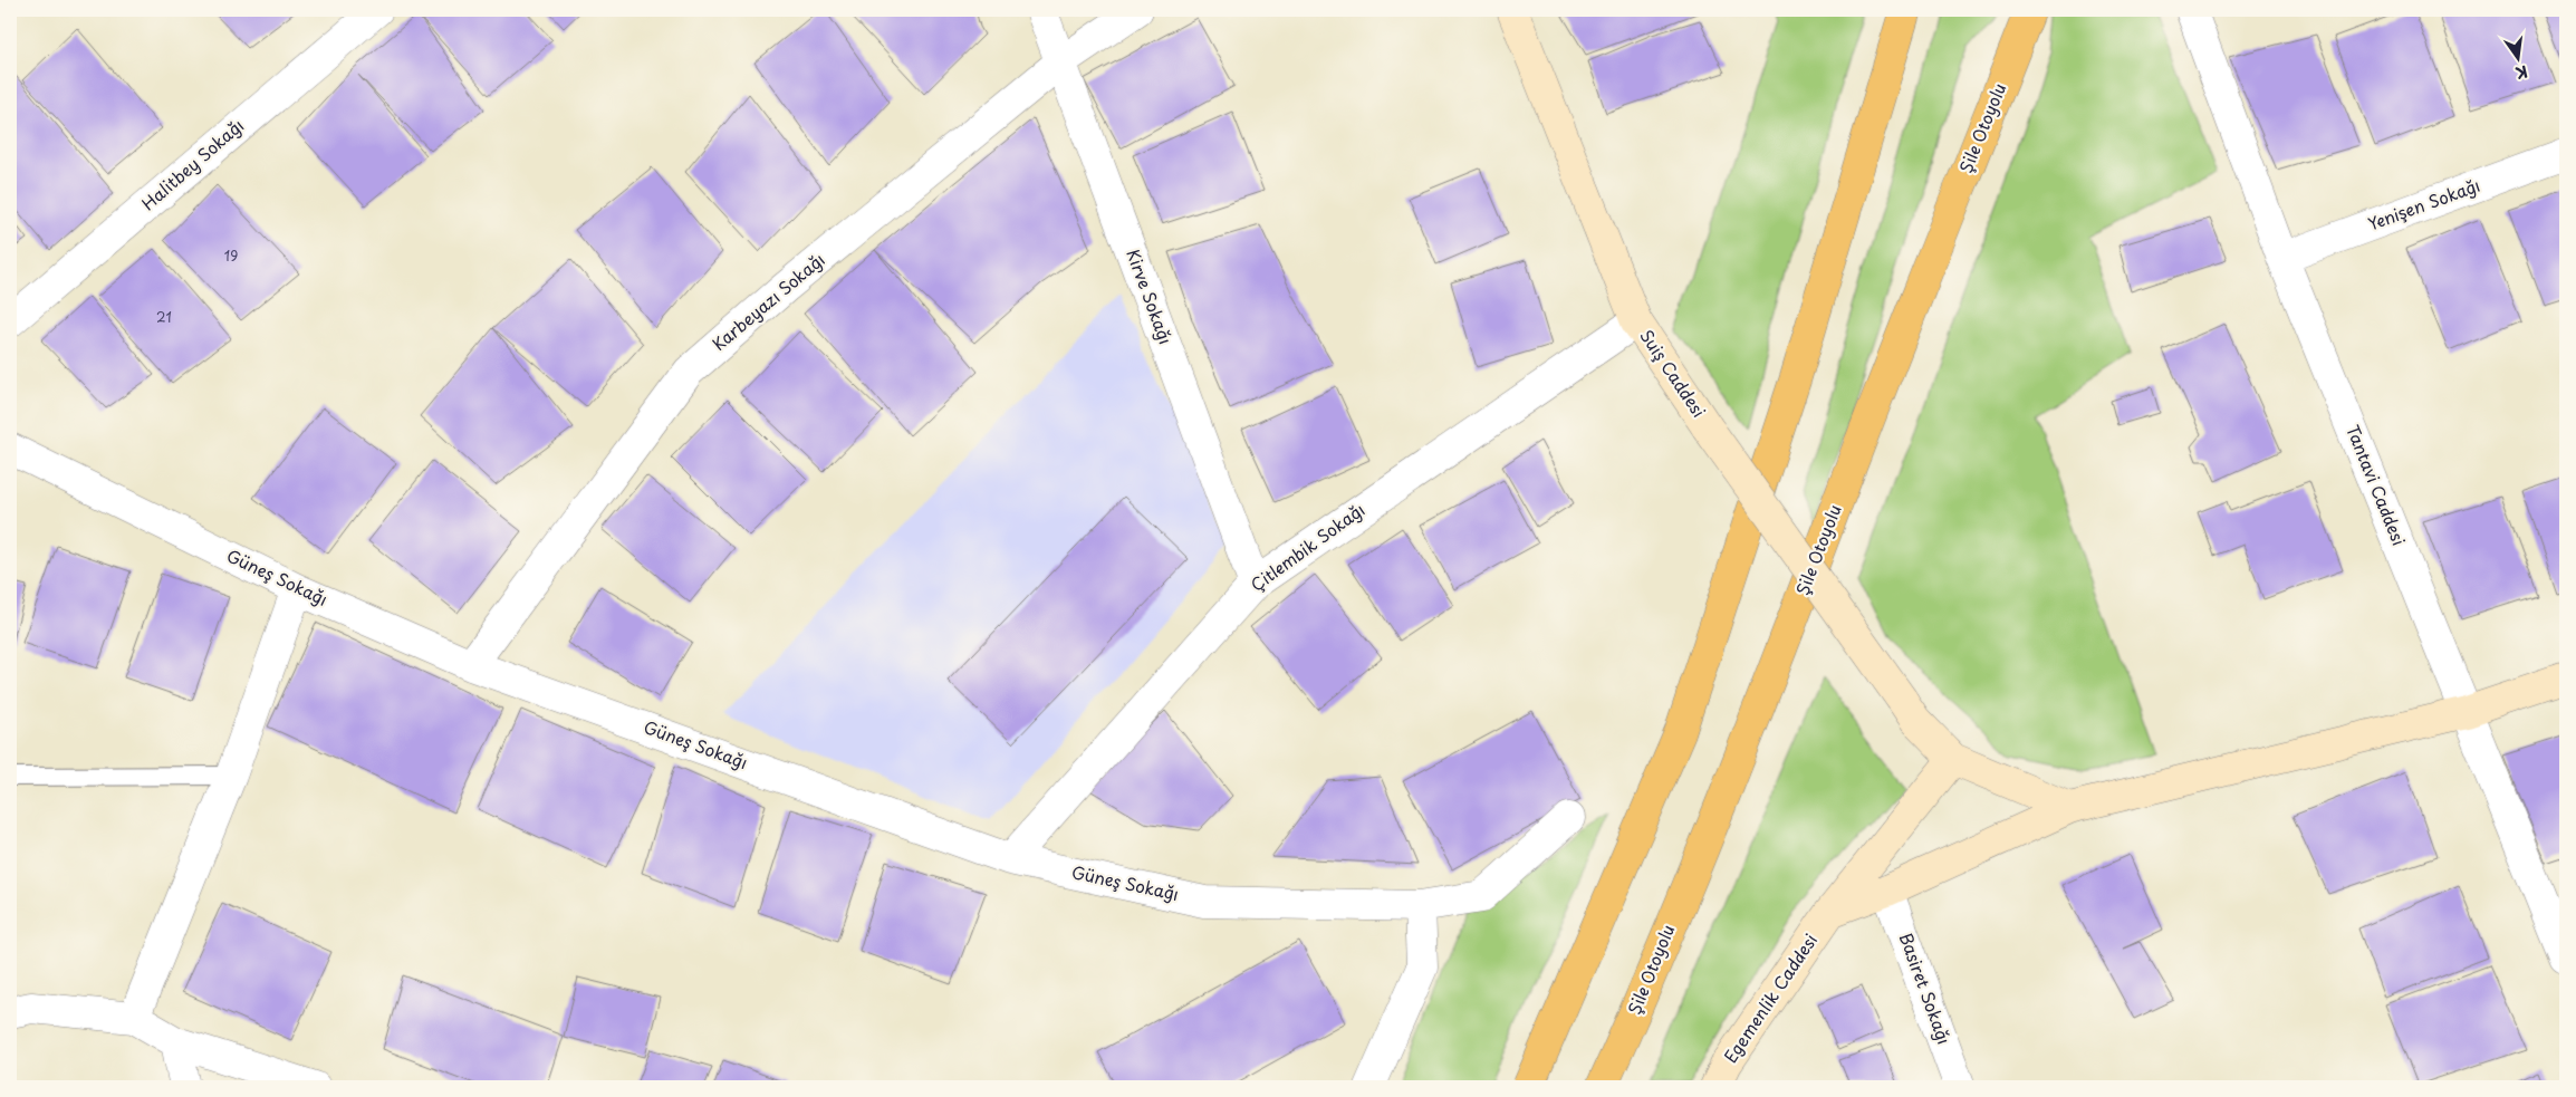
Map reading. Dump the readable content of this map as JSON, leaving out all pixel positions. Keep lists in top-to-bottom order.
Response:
{
  "streets": {
    "highway": ["Şile Otoyolu"],
    "street": [
      "Halitbey Sokağı",
      "Yenişen Sokağı",
      "Kirve Sokağı",
      "Karbeyazı Sokağı",
      "Suiş Caddesi",
      "Tantavi Caddesi",
      "Çitlembik Sokağı",
      "Güneş Sokağı",
      "Basiret Sokağı",
      "Egemenlik Caddesi"
    ]
  },
  "crossings": [
    ["Yenişen Sokağı", "Tantavi Caddesi"],
    ["Kirve Sokağı", "Karbeyazı Sokağı"],
    ["Kirve Sokağı", "Çitlembik Sokağı"],
    ["Karbeyazı Sokağı", "Güneş Sokağı"],
    ["Suiş Caddesi", "Çitlembik Sokağı"],
    ["Suiş Caddesi", "Egemenlik Caddesi"],
    ["Çitlembik Sokağı", "Güneş Sokağı"]
  ],
  "house_numbers": ["19", "21"],
  "north": "bottom"
}
